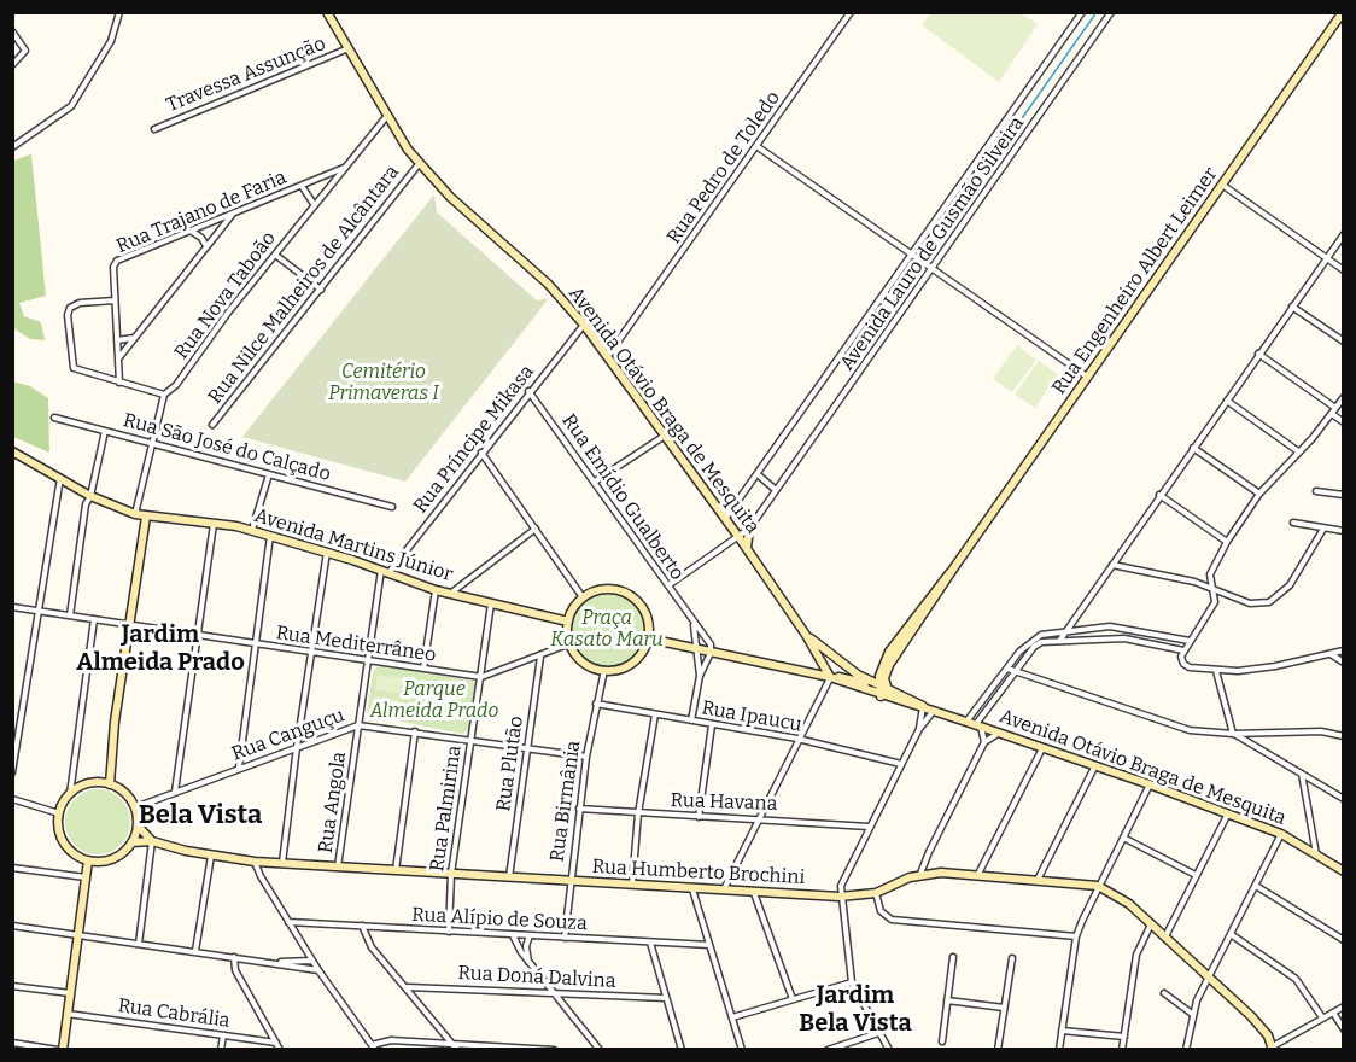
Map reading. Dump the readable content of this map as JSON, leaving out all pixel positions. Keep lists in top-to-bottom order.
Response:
{
  "streets": {
    "street": [
      "Travessa Assunção",
      "Rua Pedro de Toledo",
      "Rua Trajano de Faria",
      "Avenida Lauro de Gusmão Silveira",
      "Rua Engenheiro Albert Leimer",
      "Rua Nilce Malheiros de Alcântara",
      "Rua Nova Taboão",
      "Avenida Otávio Braga de Mesquita",
      "Rua Príncipe Mikasa",
      "Rua São José do Calçado",
      "Rua Emídio Gualberto",
      "Avenida Martins Júnior",
      "Rua Mediterrâneo",
      "Rua Ipaucu",
      "Rua Canguçu",
      "Rua Plutão",
      "Rua Birmânia",
      "Rua Angola",
      "Rua Havana",
      "Rua Palmirina",
      "Rua Humberto Brochini",
      "Rua Alípio de Souza",
      "Rua Doná Dalvina",
      "Rua Cabrália"
    ]
  },
  "crossings": [
    ["Travessa Assunção", "Avenida Otávio Braga de Mesquita"],
    ["Rua Pedro de Toledo", "Avenida Otávio Braga de Mesquita"],
    ["Rua Trajano de Faria", "Rua Nova Taboão"],
    ["Avenida Lauro de Gusmão Silveira", "Avenida Otávio Braga de Mesquita"],
    ["Avenida Lauro de Gusmão Silveira", "Rua Emídio Gualberto"],
    ["Rua Engenheiro Albert Leimer", "Avenida Otávio Braga de Mesquita"],
    ["Rua Nilce Malheiros de Alcântara", "Avenida Otávio Braga de Mesquita"],
    ["Rua Nova Taboão", "Avenida Otávio Braga de Mesquita"],
    ["Rua Nova Taboão", "Rua São José do Calçado"],
    ["Rua Nova Taboão", "Avenida Martins Júnior"],
    ["Avenida Otávio Braga de Mesquita", "Rua Príncipe Mikasa"],
    ["Rua Príncipe Mikasa", "Rua Emídio Gualberto"],
    ["Rua Príncipe Mikasa", "Avenida Martins Júnior"],
    ["Rua Príncipe Mikasa", "Rua Angola"],
    ["Rua Emídio Gualberto", "Rua Ipaucu"],
    ["Avenida Martins Júnior", "Rua Birmânia"],
    ["Avenida Martins Júnior", "Rua Angola"],
    ["Avenida Martins Júnior", "Rua Palmirina"],
    ["Rua Mediterrâneo", "Rua Angola"],
    ["Rua Mediterrâneo", "Rua Palmirina"],
    ["Rua Ipaucu", "Rua Birmânia"],
    ["Rua Canguçu", "Rua Plutão"],
    ["Rua Canguçu", "Rua Birmânia"],
    ["Rua Canguçu", "Rua Angola"],
    ["Rua Canguçu", "Rua Palmirina"],
    ["Rua Canguçu", "Rua Humberto Brochini"],
    ["Rua Plutão", "Rua Humberto Brochini"],
    ["Rua Birmânia", "Rua Havana"],
    ["Rua Birmânia", "Rua Humberto Brochini"],
    ["Rua Birmânia", "Rua Alípio de Souza"],
    ["Rua Angola", "Rua Humberto Brochini"],
    ["Rua Palmirina", "Rua Humberto Brochini"],
    ["Rua Palmirina", "Rua Alípio de Souza"]
  ],
  "districts": ["Jardim Almeida Prado", "Bela Vista", "Jardim Bela Vista"],
  "parks": ["Cemitério Primaveras I", "Praça Kasato Maru", "Parque Almeida Prado"]
}
